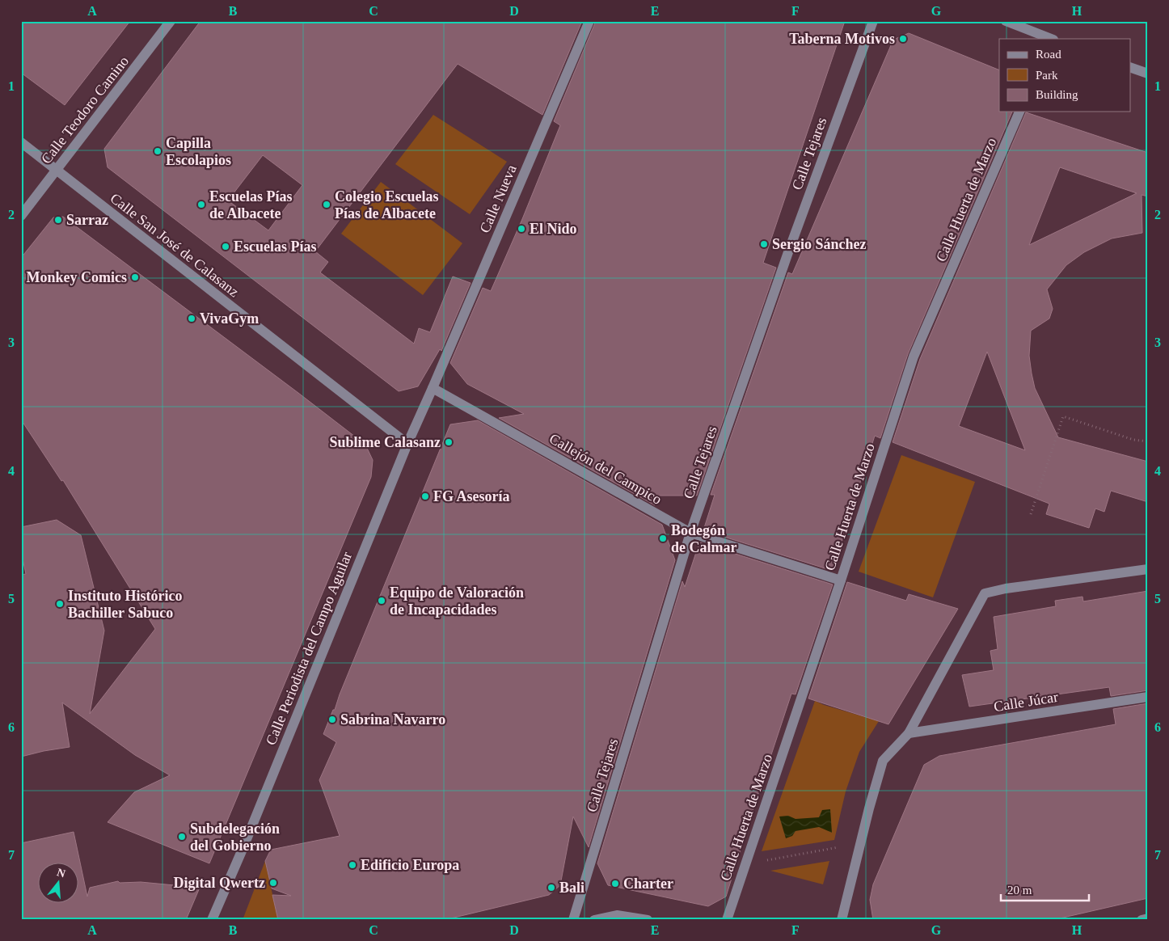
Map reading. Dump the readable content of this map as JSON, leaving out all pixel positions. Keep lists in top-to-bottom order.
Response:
{
  "streets": {
    "street": [
      "Calle Teodoro Camino",
      "Calle Tejares",
      "Calle Nueva",
      "Calle Huerta de Marzo",
      "Calle San José de Calasanz",
      "Callejón del Campico",
      "Calle Periodista del Campo Aguilar",
      "Calle Júcar"
    ]
  },
  "crossings": [
    ["Calle Teodoro Camino", "Calle San José de Calasanz"],
    ["Calle Tejares", "Callejón del Campico"],
    ["Calle Nueva", "Callejón del Campico"],
    ["Calle Nueva", "Calle Periodista del Campo Aguilar"],
    ["Calle Huerta de Marzo", "Callejón del Campico"],
    ["Calle San José de Calasanz", "Calle Periodista del Campo Aguilar"],
    ["Callejón del Campico", "Calle Periodista del Campo Aguilar"]
  ],
  "places": [
    "Taberna Motivos",
    "Capilla Escolapios",
    "Escuelas Pías de Albacete",
    "Colegio Escuelas Pías de Albacete",
    "Sarraz",
    "El Nido",
    "Sergio Sánchez",
    "Escuelas Pías",
    "Monkey Comics",
    "VivaGym",
    "Sublime Calasanz",
    "FG Asesoría",
    "Bodegón de Calmar",
    "Equipo de Valoración de Incapacidades",
    "Instituto Histórico Bachiller Sabuco",
    "Sabrina Navarro",
    "Subdelegación del Gobierno",
    "Edificio Europa",
    "Digital Qwertz",
    "Charter",
    "Bali"
  ],
  "legend": ["Road", "Park", "Building"],
  "scale_bar": "20 m",
  "north": "top",
  "grid": {
    "columns": [
      "A",
      "B",
      "C",
      "D",
      "E",
      "F",
      "G",
      "H"
    ],
    "rows": [
      "1",
      "2",
      "3",
      "4",
      "5",
      "6",
      "7"
    ]
  }
}
